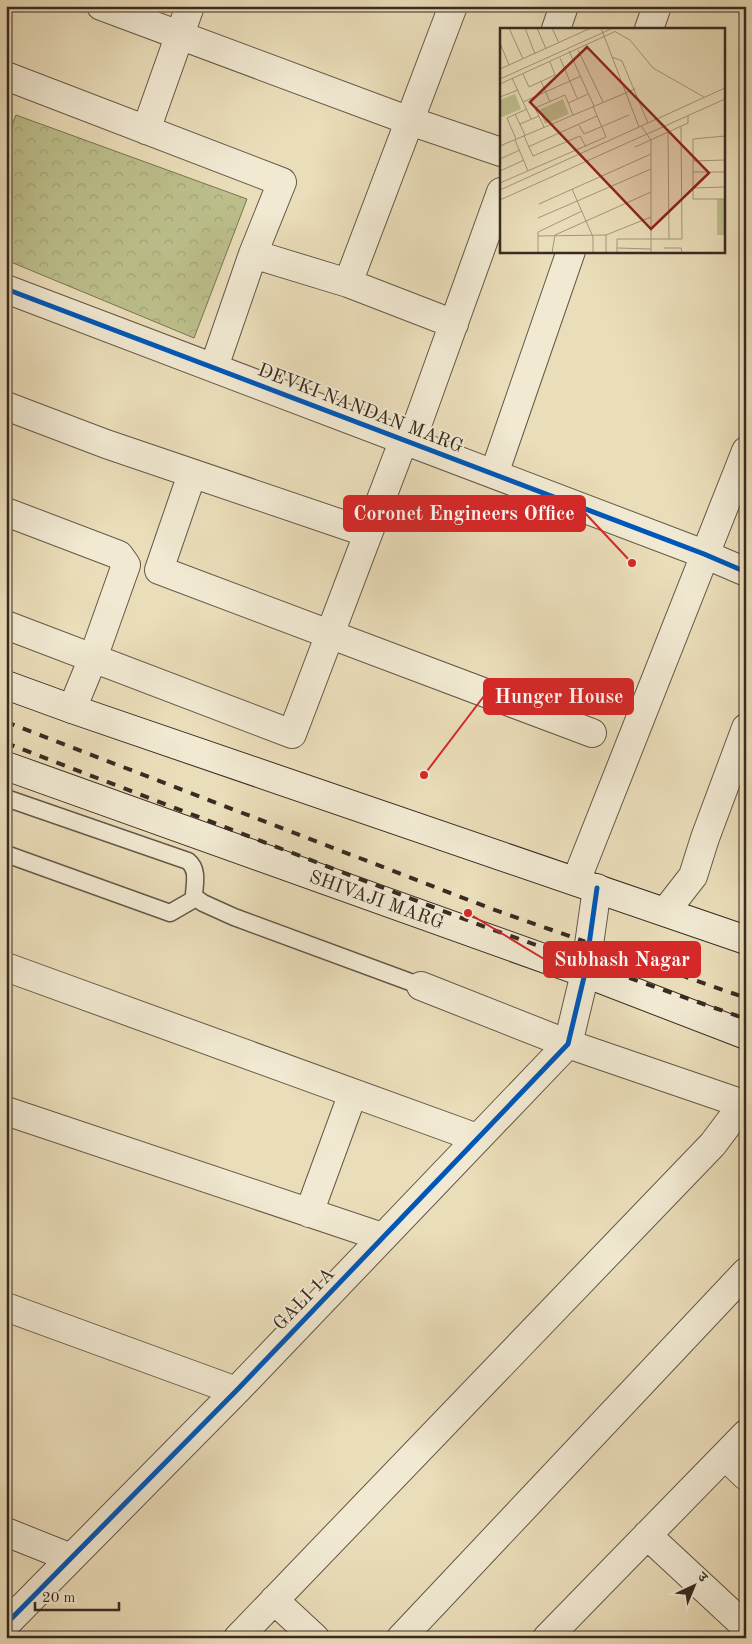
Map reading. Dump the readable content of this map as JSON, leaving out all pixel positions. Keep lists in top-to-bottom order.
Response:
{
  "streets": {
    "street": ["DEVKI NANDAN MARG", "SHIVAJI MARG", "GALI 1A"]
  },
  "places": ["Coronet Engineers Office", "Hunger House", "Subhash Nagar"],
  "scale_bar": "20 m",
  "north": "top right"
}
